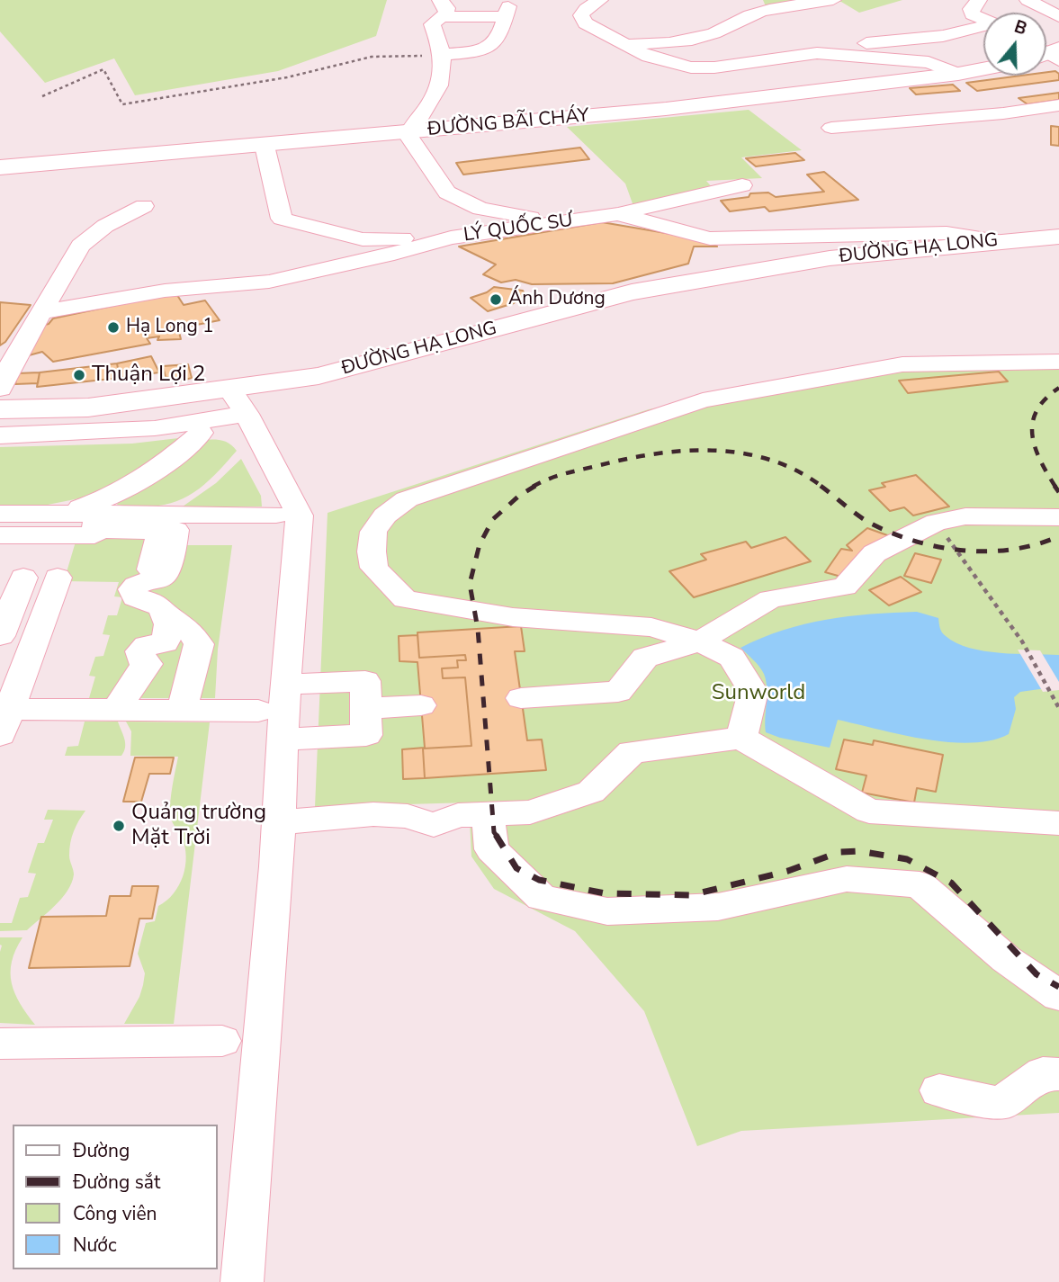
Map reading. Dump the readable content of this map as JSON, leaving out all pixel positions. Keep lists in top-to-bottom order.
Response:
{
  "streets": {
    "main road": ["ĐƯỜNG BÃI CHÁY", "ĐƯỜNG HẠ LONG"],
    "street": ["LÝ QUỐC SƯ"]
  },
  "crossings": [
    ["LÝ QUỐC SƯ", "ĐƯỜNG HẠ LONG"]
  ],
  "parks": ["Sunworld"],
  "places": [
    "Ánh Dương",
    "Hạ Long 1",
    "Thuận Lợi 2",
    "Quảng trường Mặt Trời"
  ],
  "legend": [
    "Đường",
    "Đường sắt",
    "Công viên",
    "Nước"
  ],
  "north": "top"
}
